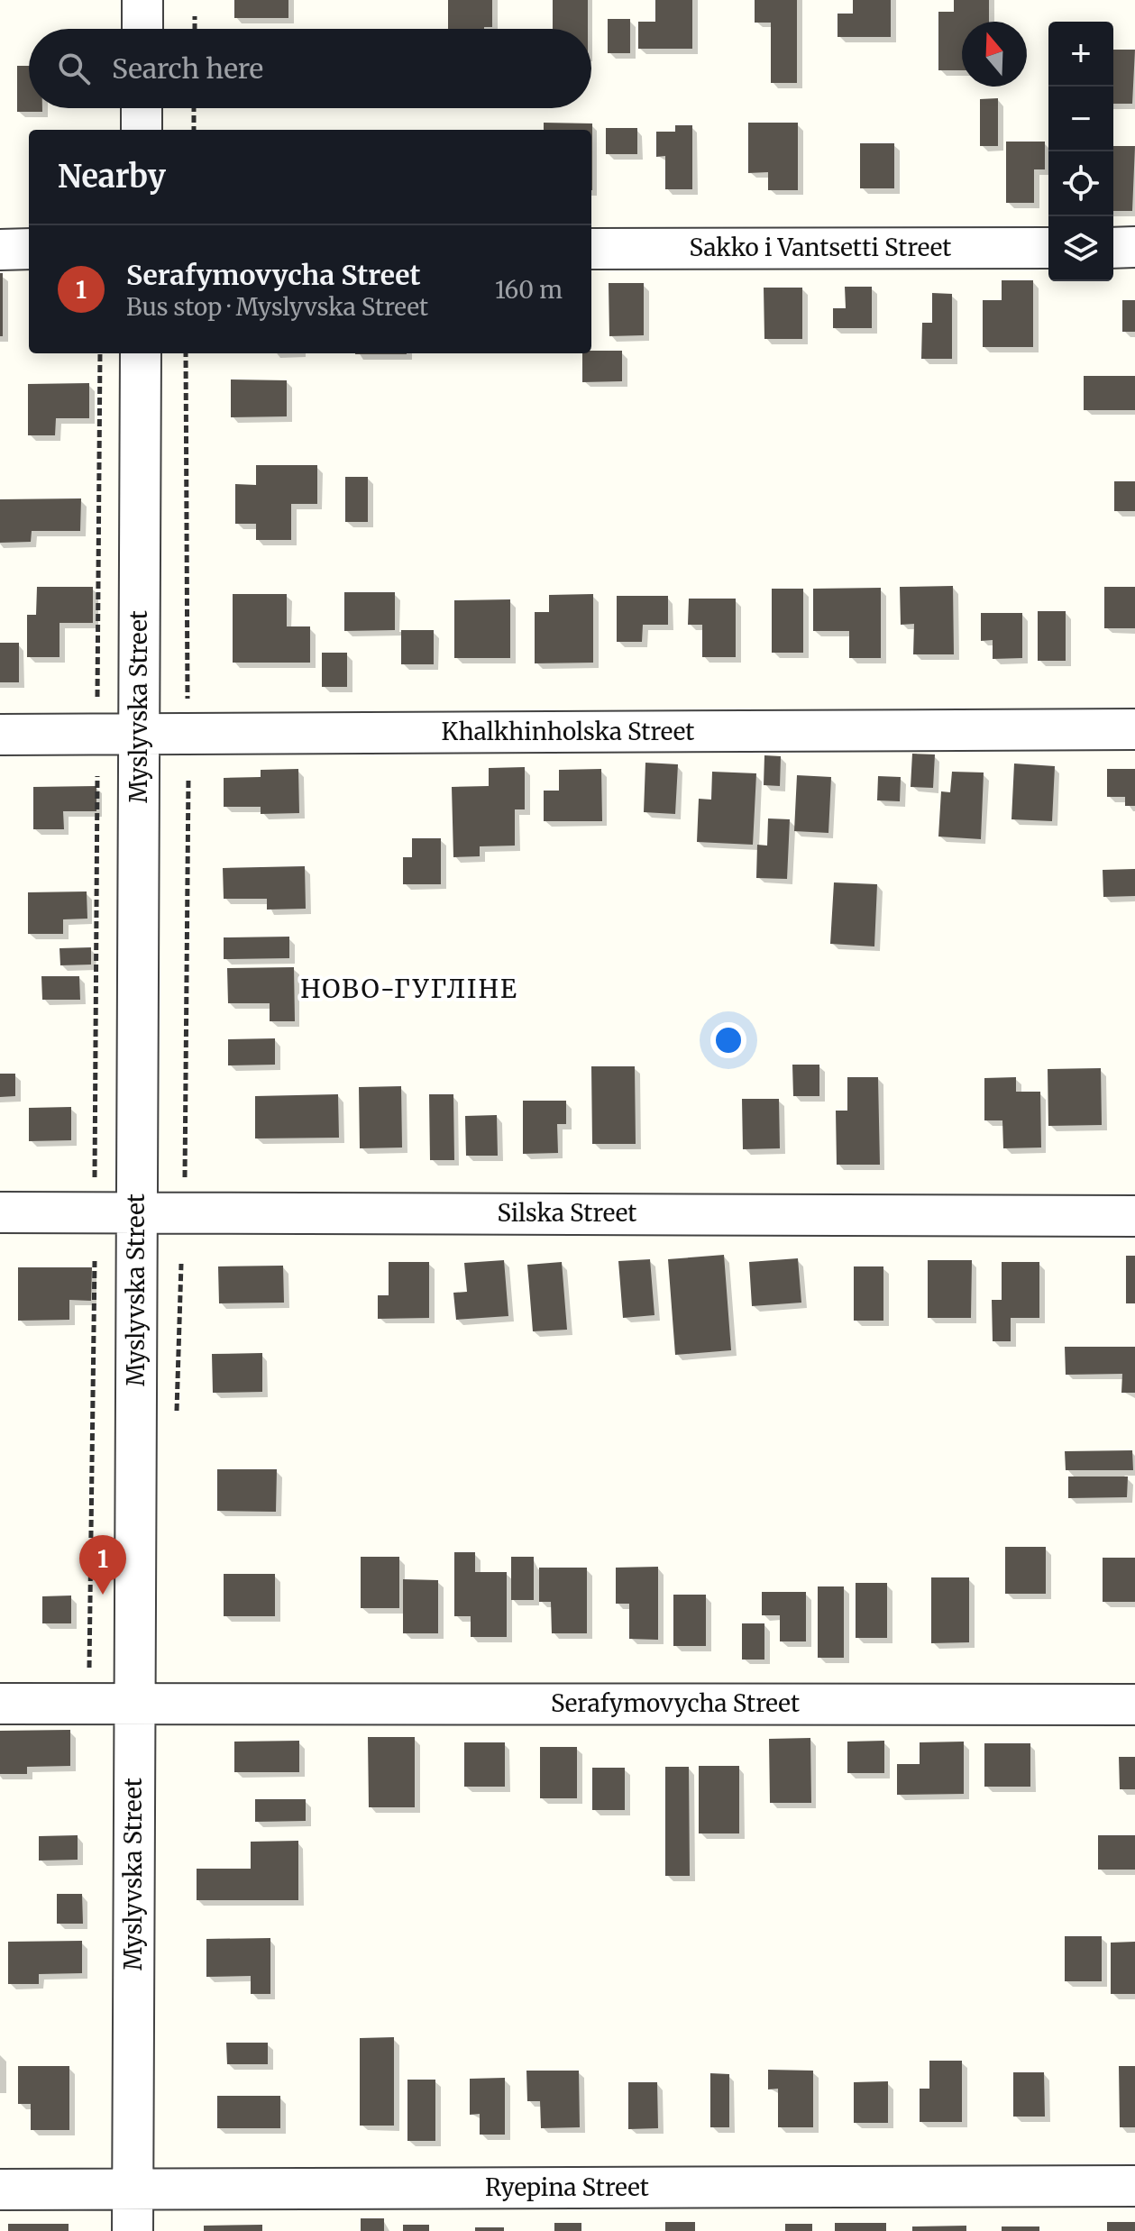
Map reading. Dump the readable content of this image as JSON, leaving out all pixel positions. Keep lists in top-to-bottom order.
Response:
{
  "streets": {
    "street": [
      "Sakko i Vantsetti Street",
      "Myslyvska Street",
      "Khalkhinholska Street",
      "Silska Street",
      "Serafymovycha Street",
      "Ryepina Street"
    ]
  },
  "crossings": [
    ["Myslyvska Street", "Khalkhinholska Street"],
    ["Myslyvska Street", "Silska Street"],
    ["Myslyvska Street", "Serafymovycha Street"],
    ["Myslyvska Street", "Ryepina Street"]
  ],
  "districts": ["НОВО-ГУГЛІНЕ"],
  "north": "top",
  "page": {
    "map_buttons": ["+", "−"],
    "search": "Search here",
    "heading": "Nearby",
    "list": [
      {
        "mark": "1",
        "name": "Serafymovycha Street",
        "note": "Bus stop · Myslyvska Street",
        "value": "160 m"
      }
    ],
    "pins": "1"
  }
}
